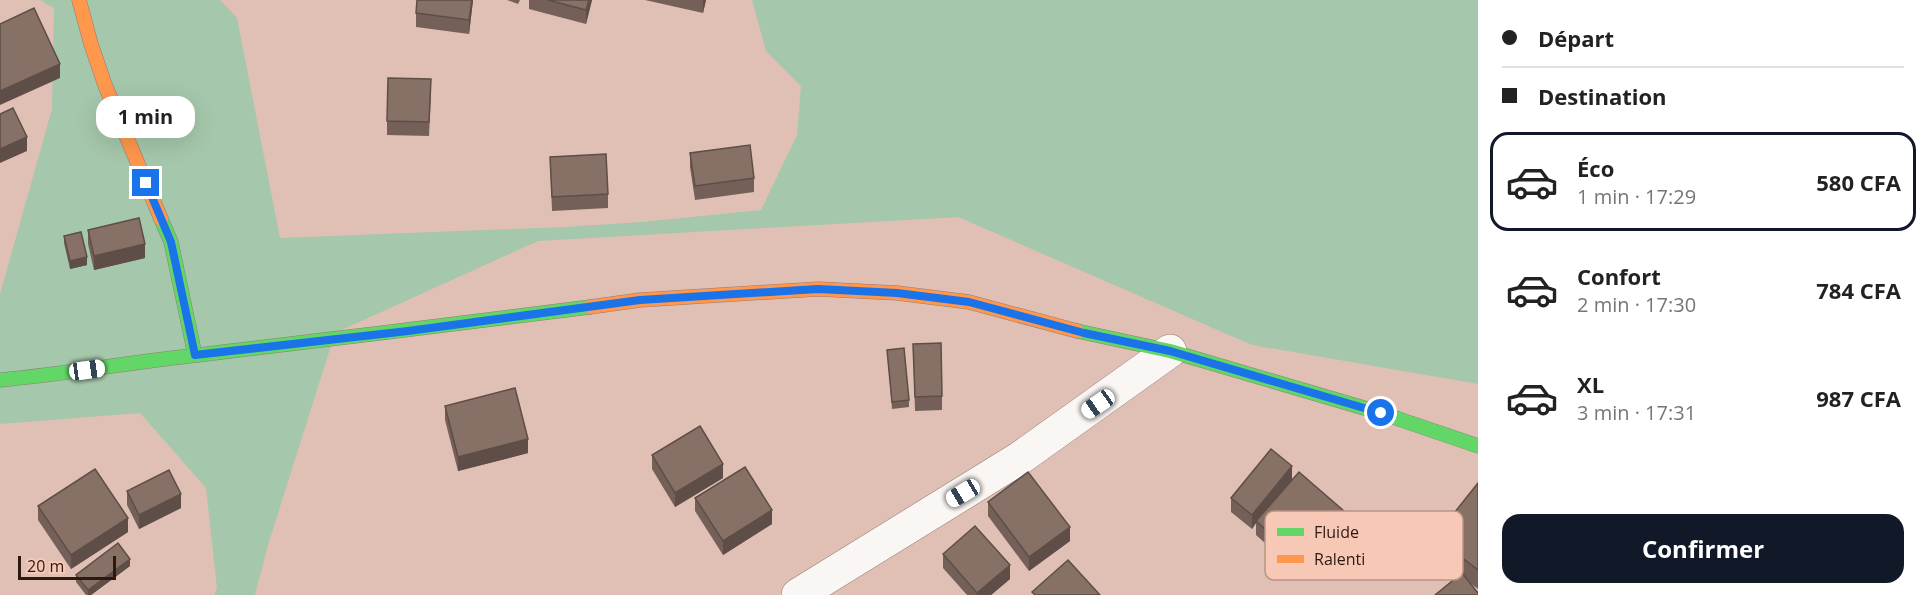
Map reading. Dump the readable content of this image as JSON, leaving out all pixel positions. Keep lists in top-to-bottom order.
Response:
{
  "legend": ["Fluide", "Ralenti"],
  "scale_bar": "20 m",
  "page": {
    "banner": ["Départ", "Destination"],
    "bubble": "1 min",
    "list": [
      {
        "name": "Éco",
        "note": "1 min · 17:29",
        "value": "580 CFA"
      },
      {
        "name": "Confort",
        "note": "2 min · 17:30",
        "value": "784 CFA"
      },
      {
        "name": "XL",
        "note": "3 min · 17:31",
        "value": "987 CFA"
      }
    ],
    "buttons": "Confirmer",
    "scale": "20 m"
  }
}
